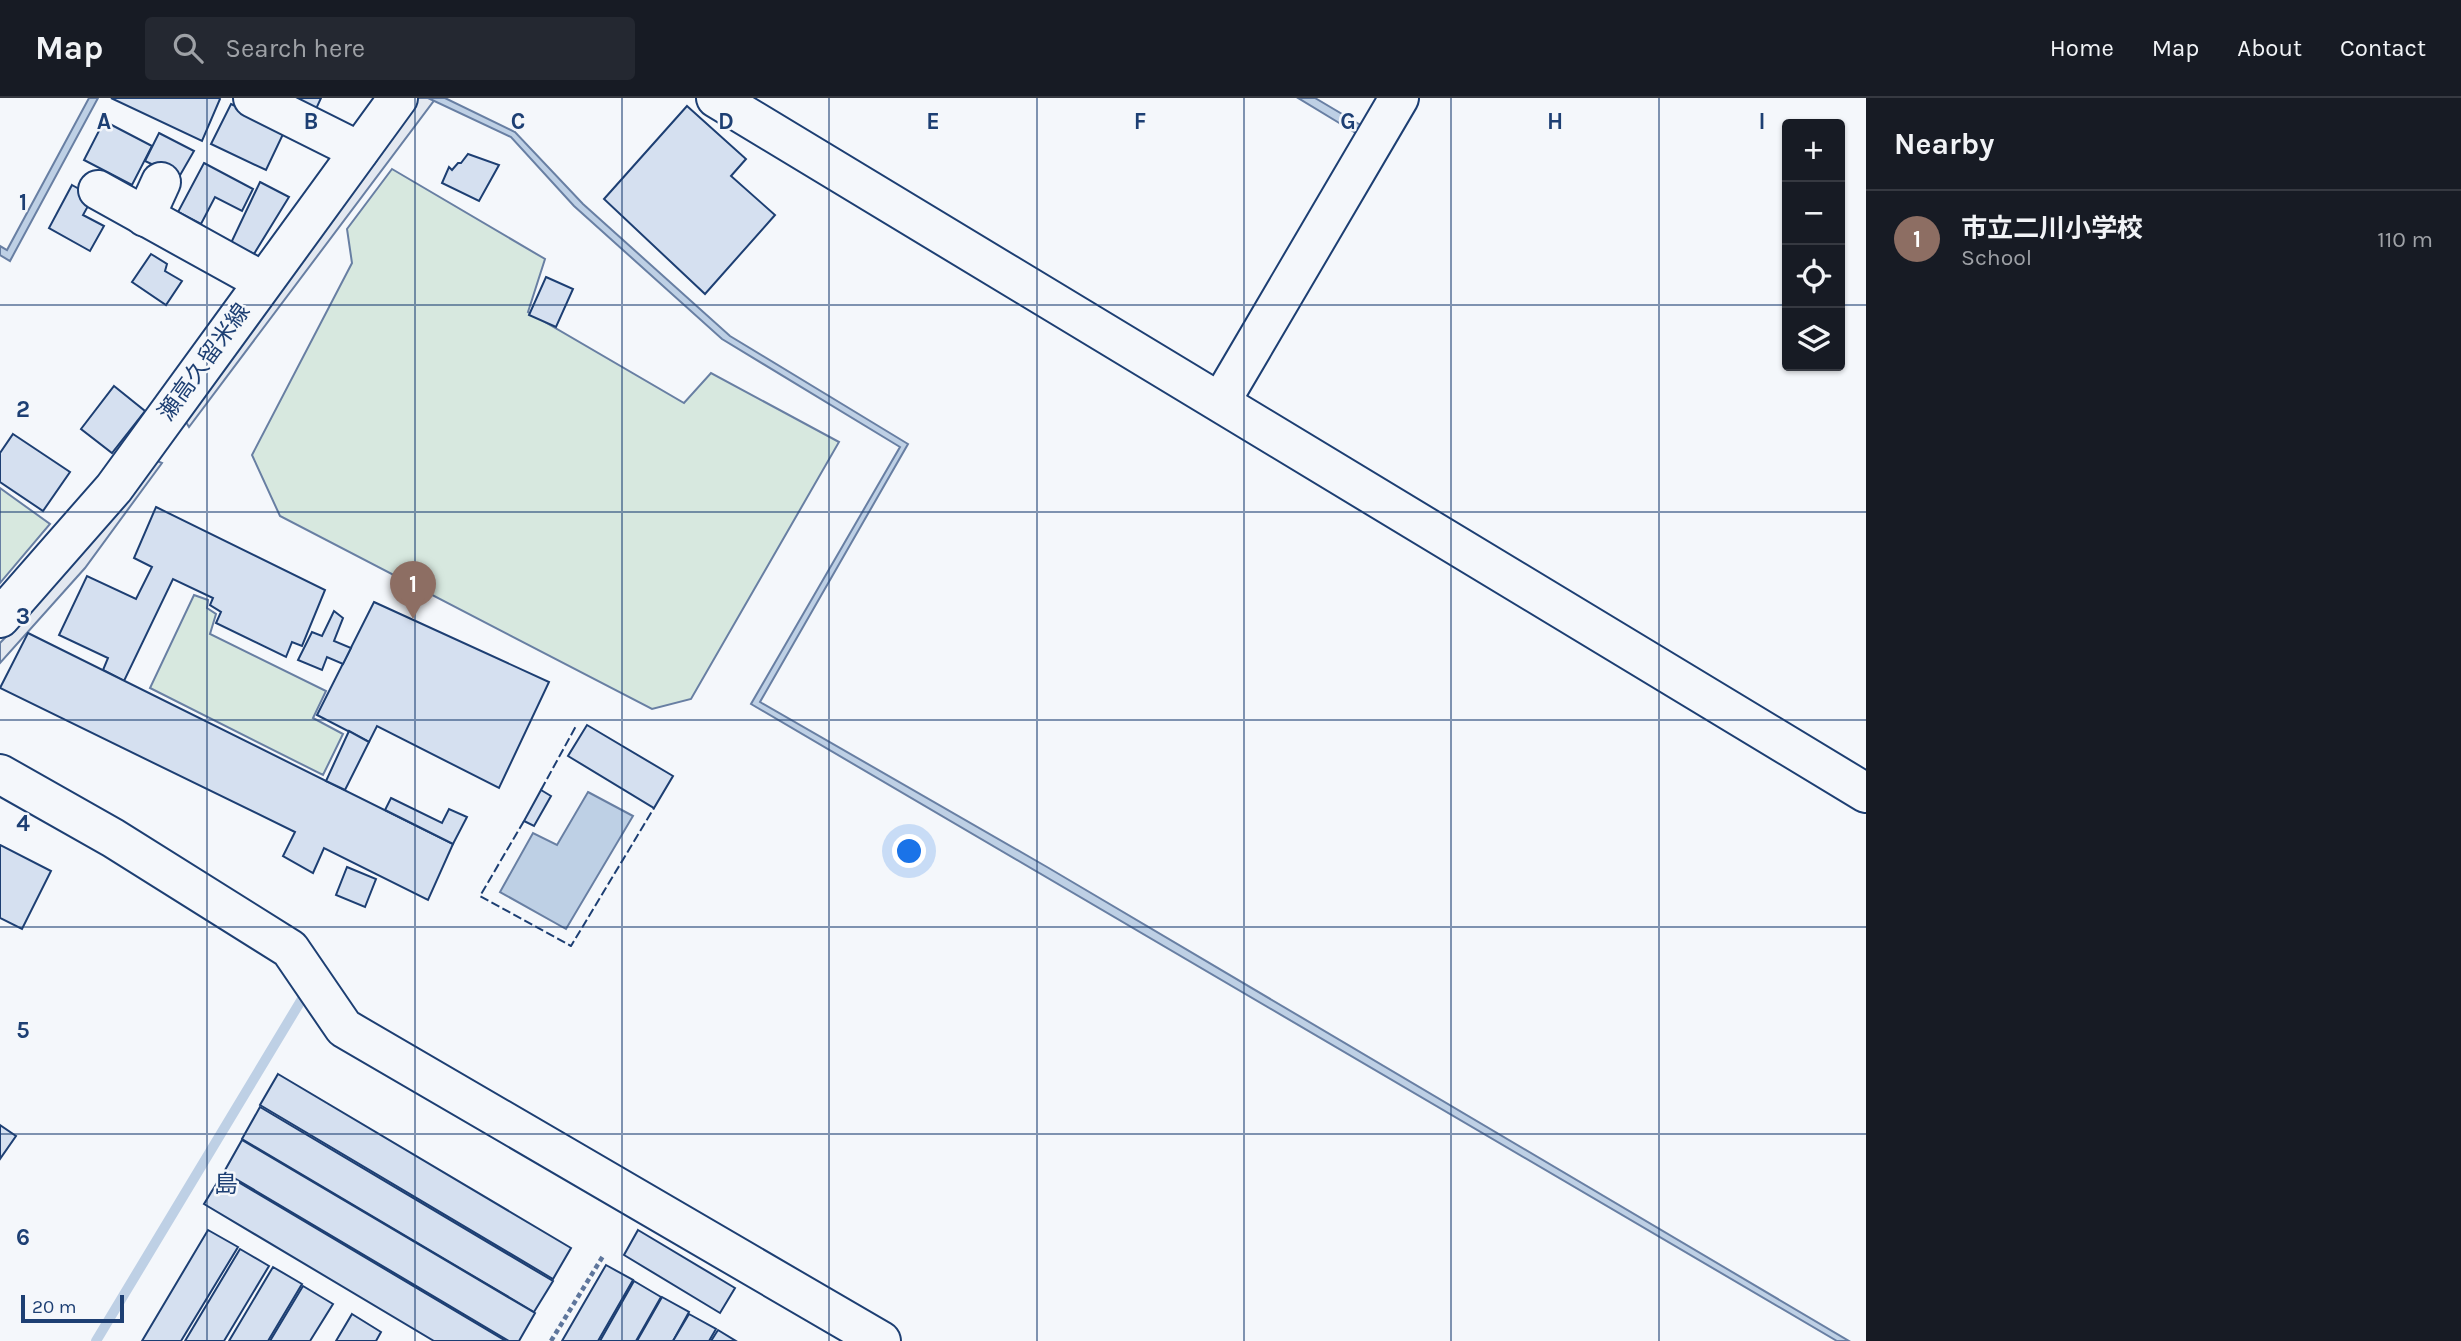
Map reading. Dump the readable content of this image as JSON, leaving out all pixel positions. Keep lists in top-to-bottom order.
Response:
{
  "streets": {
    "street": ["瀬高久留米線"]
  },
  "districts": ["島"],
  "scale_bar": "20 m",
  "page": {
    "header": "Map",
    "search": "Search here",
    "nav": [
      "Home",
      "Map",
      "About",
      "Contact"
    ],
    "heading": "Nearby",
    "map_buttons": ["+", "−"],
    "list": [
      {
        "mark": "1",
        "name": "市立二川小学校",
        "note": "School",
        "value": "110 m"
      }
    ],
    "pins": "1",
    "scale": "20 m"
  },
  "grid": {
    "columns": [
      "A",
      "B",
      "C",
      "D",
      "E",
      "F",
      "G",
      "H",
      "I"
    ],
    "rows": [
      "1",
      "2",
      "3",
      "4",
      "5",
      "6"
    ]
  }
}
